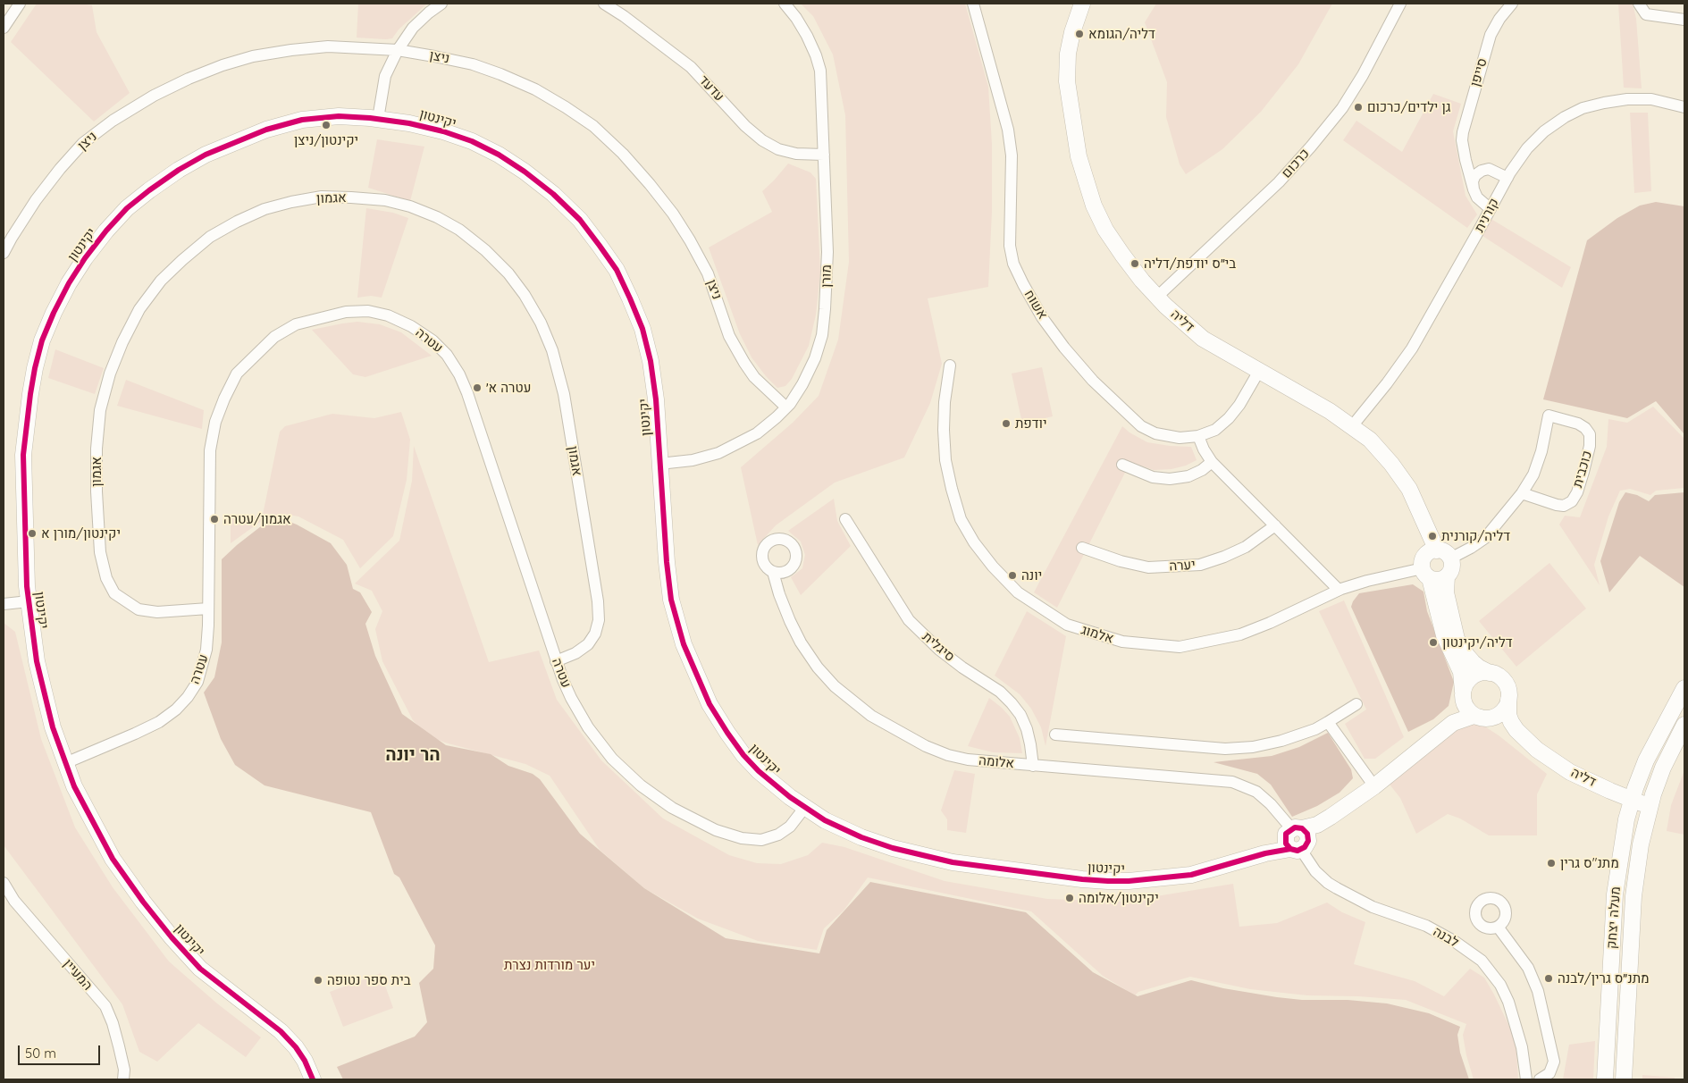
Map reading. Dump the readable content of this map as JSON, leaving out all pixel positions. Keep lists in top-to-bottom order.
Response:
{
  "streets": {
    "street": [
      "ניצן",
      "סייפן",
      "עדעד",
      "יקינטון",
      "כרכום",
      "אגמון",
      "קורנית",
      "מורן",
      "אשוח",
      "דליה",
      "עטרה",
      "כוכבית",
      "יערה",
      "אלמוג",
      "סיגלית",
      "אלומה",
      "מעלה יצחק",
      "לבנה",
      "המעיין"
    ]
  },
  "crossings": [
    ["ניצן", "מורן"],
    ["סייפן", "קורנית"],
    ["עדעד", "מורן"],
    ["יקינטון", "מורן"],
    ["יקינטון", "עטרה"],
    ["יקינטון", "אלומה"],
    ["יקינטון", "לבנה"],
    ["כרכום", "דליה"],
    ["אגמון", "עטרה"],
    ["קורנית", "דליה"],
    ["אשוח", "דליה"],
    ["דליה", "כוכבית"],
    ["דליה", "אלמוג"],
    ["דליה", "מעלה יצחק"],
    ["כוכבית", "אלמוג"],
    ["סיגלית", "אלומה"],
    ["אלומה", "לבנה"]
  ],
  "districts": ["הר יונה"],
  "parks": ["יער מורדות נצרת"],
  "places": [
    "דליה/הגומא",
    "גן ילדים/כרכום",
    "יקינטון/ניצן",
    "בי״ס יודפת/דליה",
    "עטרה א׳",
    "יודפת",
    "אגמון/עטרה",
    "יקינטון/מורן א",
    "דליה/קורנית",
    "יונה",
    "דליה/יקינטון",
    "מתנ\"ס גרין",
    "יקינטון/אלומה",
    "מתנ״ס גרין/לבנה",
    "בית ספר נטופה"
  ],
  "scale_bar": "50 m"
}
